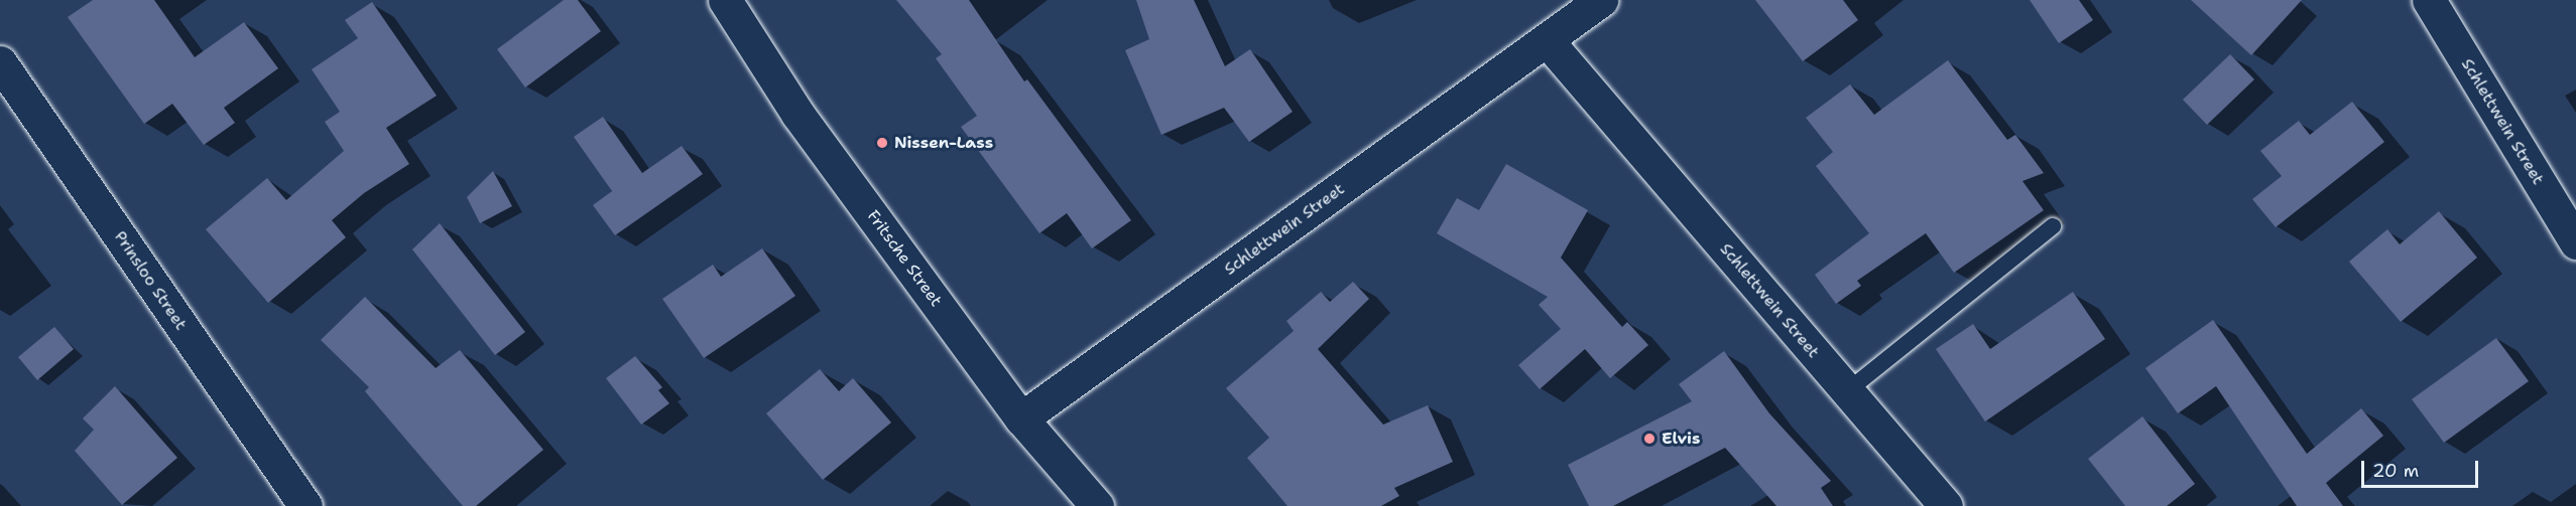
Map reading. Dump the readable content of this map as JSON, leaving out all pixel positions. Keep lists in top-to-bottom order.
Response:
{
  "streets": {
    "street": ["Schlettwein Street", "Fritsche Street", "Prinsloo Street"]
  },
  "crossings": [
    ["Schlettwein Street", "Fritsche Street"]
  ],
  "places": ["Nissen-Lass", "Elvis"],
  "scale_bar": "20 m"
}
